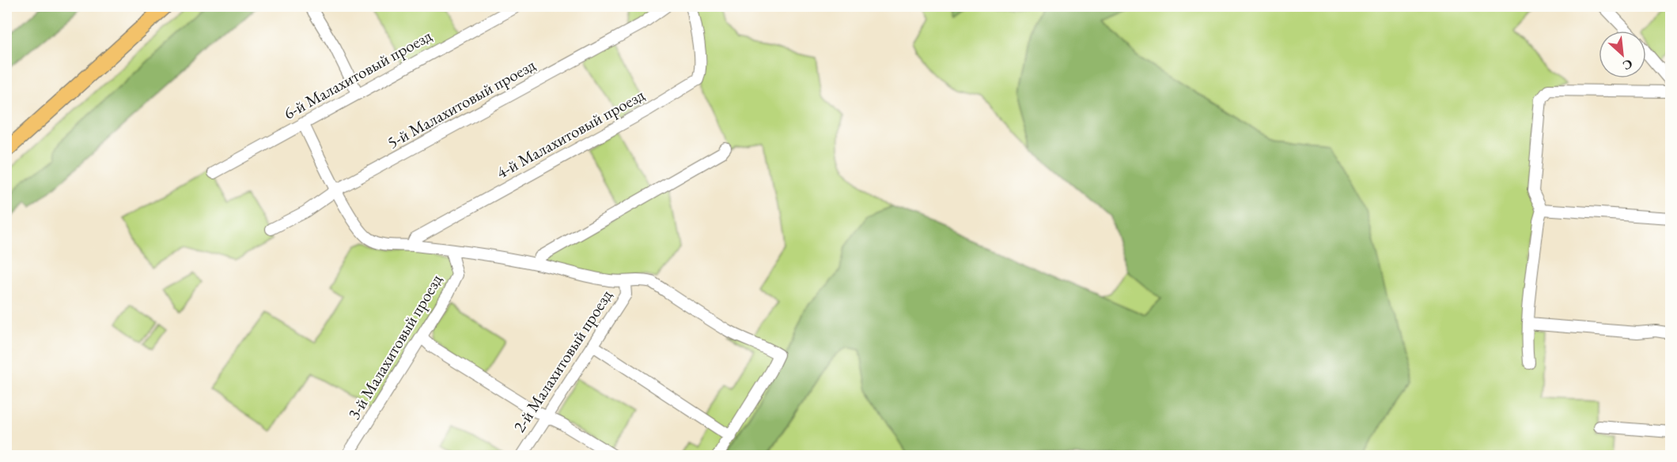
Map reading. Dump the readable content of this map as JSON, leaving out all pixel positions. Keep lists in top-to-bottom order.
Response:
{
  "streets": {
    "street": [
      "6-й Малахитовый проезд",
      "5-й Малахитовый проезд",
      "4-й Малахитовый проезд",
      "3-й Малахитовый проезд",
      "2-й Малахитовый проезд"
    ]
  },
  "north": "bottom right"
}
